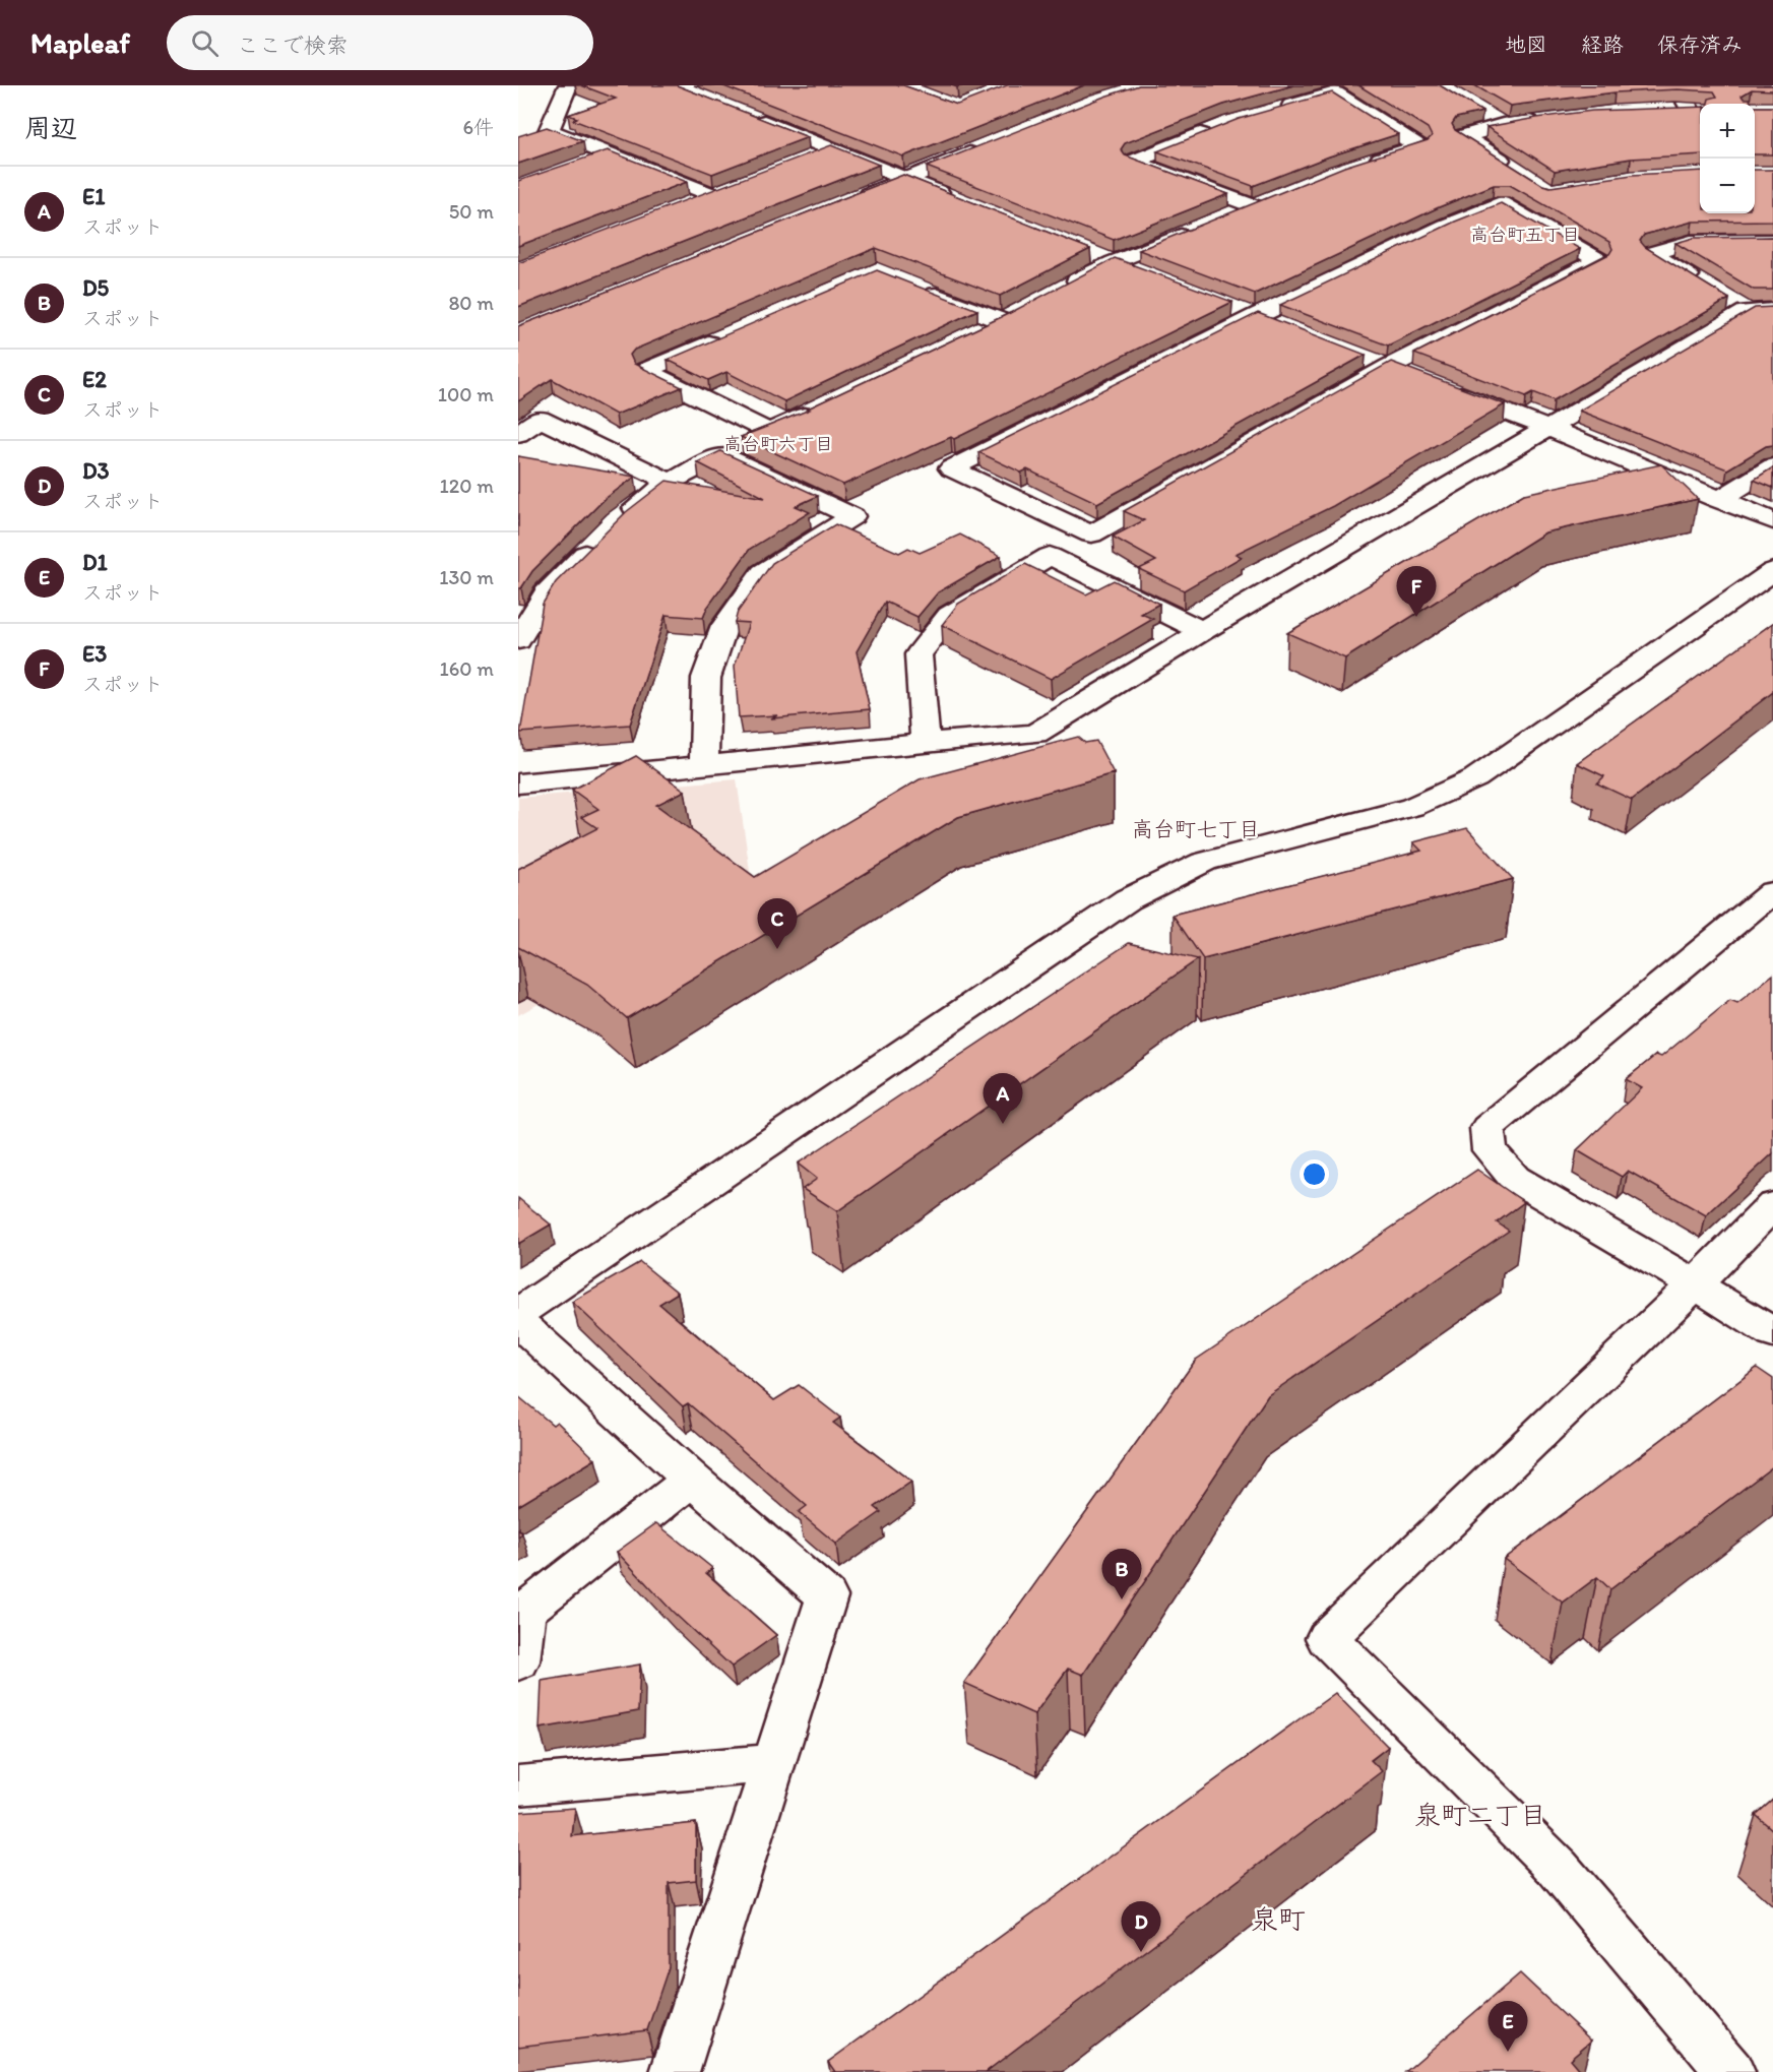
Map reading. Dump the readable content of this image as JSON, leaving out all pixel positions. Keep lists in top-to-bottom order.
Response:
{
  "districts": [
    "高台町五丁目",
    "高台町六丁目",
    "高台町七丁目",
    "泉町二丁目",
    "泉町"
  ],
  "page": {
    "header": "Mapleaf",
    "search": "ここで検索",
    "nav": ["地図", "経路", "保存済み"],
    "heading": ["周辺", "6件"],
    "map_buttons": ["+", "−"],
    "list": [
      {
        "mark": "A",
        "name": "E1",
        "note": "スポット",
        "value": "50 m"
      },
      {
        "mark": "B",
        "name": "D5",
        "note": "スポット",
        "value": "80 m"
      },
      {
        "mark": "C",
        "name": "E2",
        "note": "スポット",
        "value": "100 m"
      },
      {
        "mark": "D",
        "name": "D3",
        "note": "スポット",
        "value": "120 m"
      },
      {
        "mark": "E",
        "name": "D1",
        "note": "スポット",
        "value": "130 m"
      },
      {
        "mark": "F",
        "name": "E3",
        "note": "スポット",
        "value": "160 m"
      }
    ],
    "pins": [
      "F",
      "C",
      "A",
      "B",
      "D",
      "E"
    ]
  }
}
